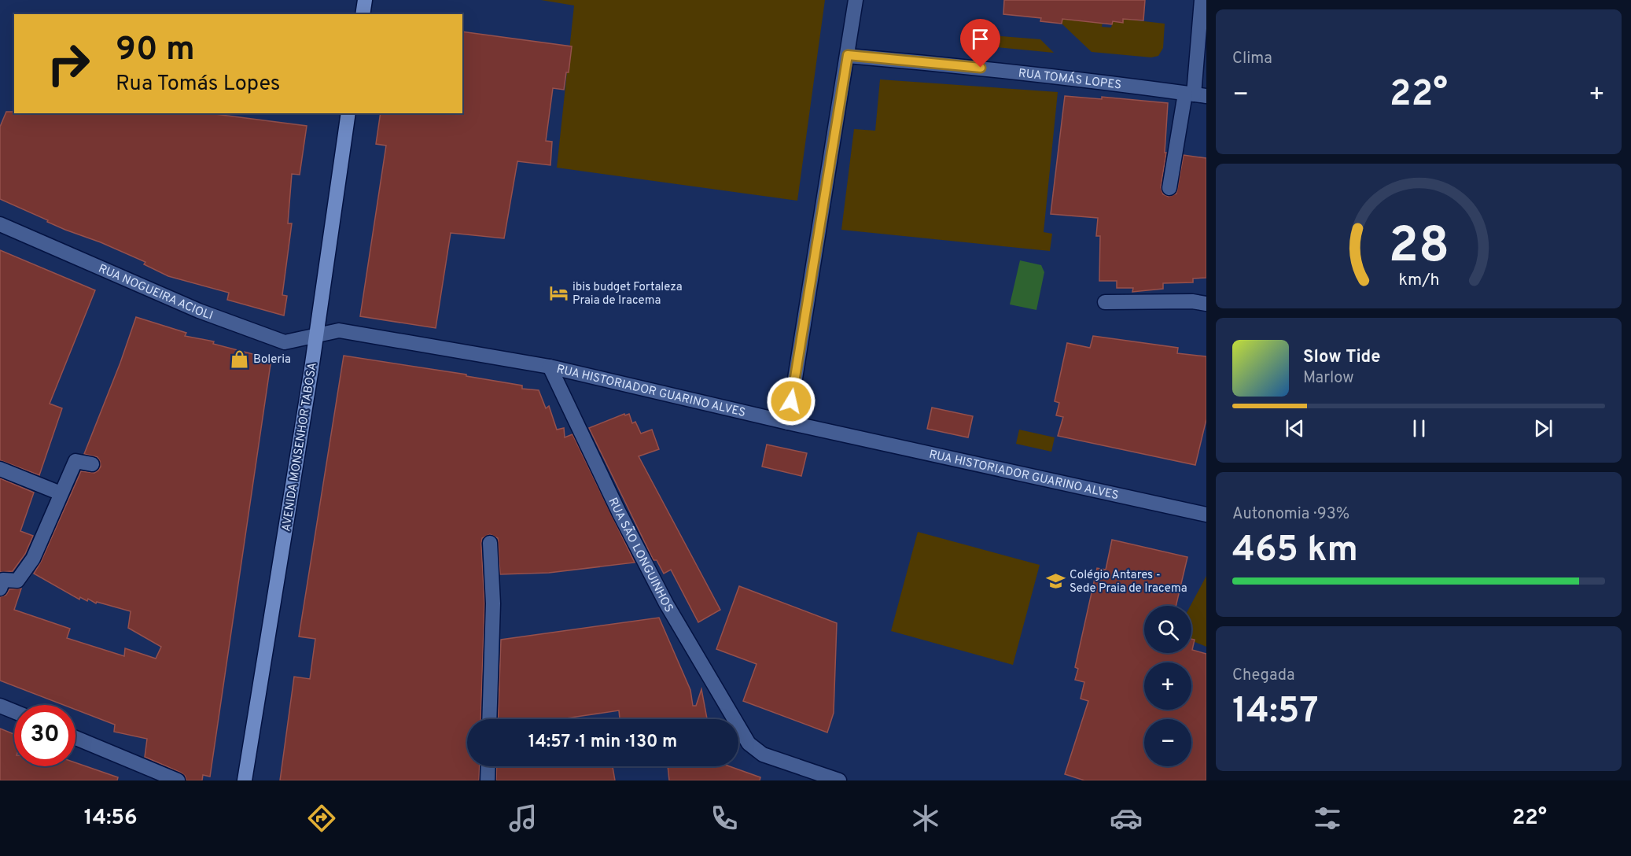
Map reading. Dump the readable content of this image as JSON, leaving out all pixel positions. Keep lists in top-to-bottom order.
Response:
{
  "streets": {
    "main road": ["AVENIDA MONSENHOR TABOSA"],
    "street": [
      "RUA TOMÁS LOPES",
      "RUA NOGUEIRA ACIOLI",
      "RUA HISTORIADOR GUARINO ALVES",
      "RUA SÃO LONGUINHOS"
    ]
  },
  "crossings": [
    ["RUA NOGUEIRA ACIOLI", "RUA HISTORIADOR GUARINO ALVES"],
    ["RUA NOGUEIRA ACIOLI", "AVENIDA MONSENHOR TABOSA"],
    ["RUA HISTORIADOR GUARINO ALVES", "AVENIDA MONSENHOR TABOSA"],
    ["RUA HISTORIADOR GUARINO ALVES", "RUA SÃO LONGUINHOS"]
  ],
  "places": {
    "hotel": ["ibis budget Fortaleza Praia de Iracema"],
    "shop": ["Boleria"],
    "school or university": ["Colégio Antares - Sede Praia de Iracema"]
  },
  "page": {
    "tile": [
      "Clima",
      ["Autonomia · 93%", "465 km"],
      ["Chegada", "14:57"]
    ],
    "turn": ["90 m", "Rua Tomás Lopes"],
    "heat": ["−", "22°", "+"],
    "song": ["Slow Tide", "Marlow"],
    "map_buttons": ["+", "−"],
    "limit": "30",
    "trip": "14:57 · 1 min · 130 m",
    "tabs": ["14:56", "22°"],
    "gauge": ["28", "km/h"]
  }
}
